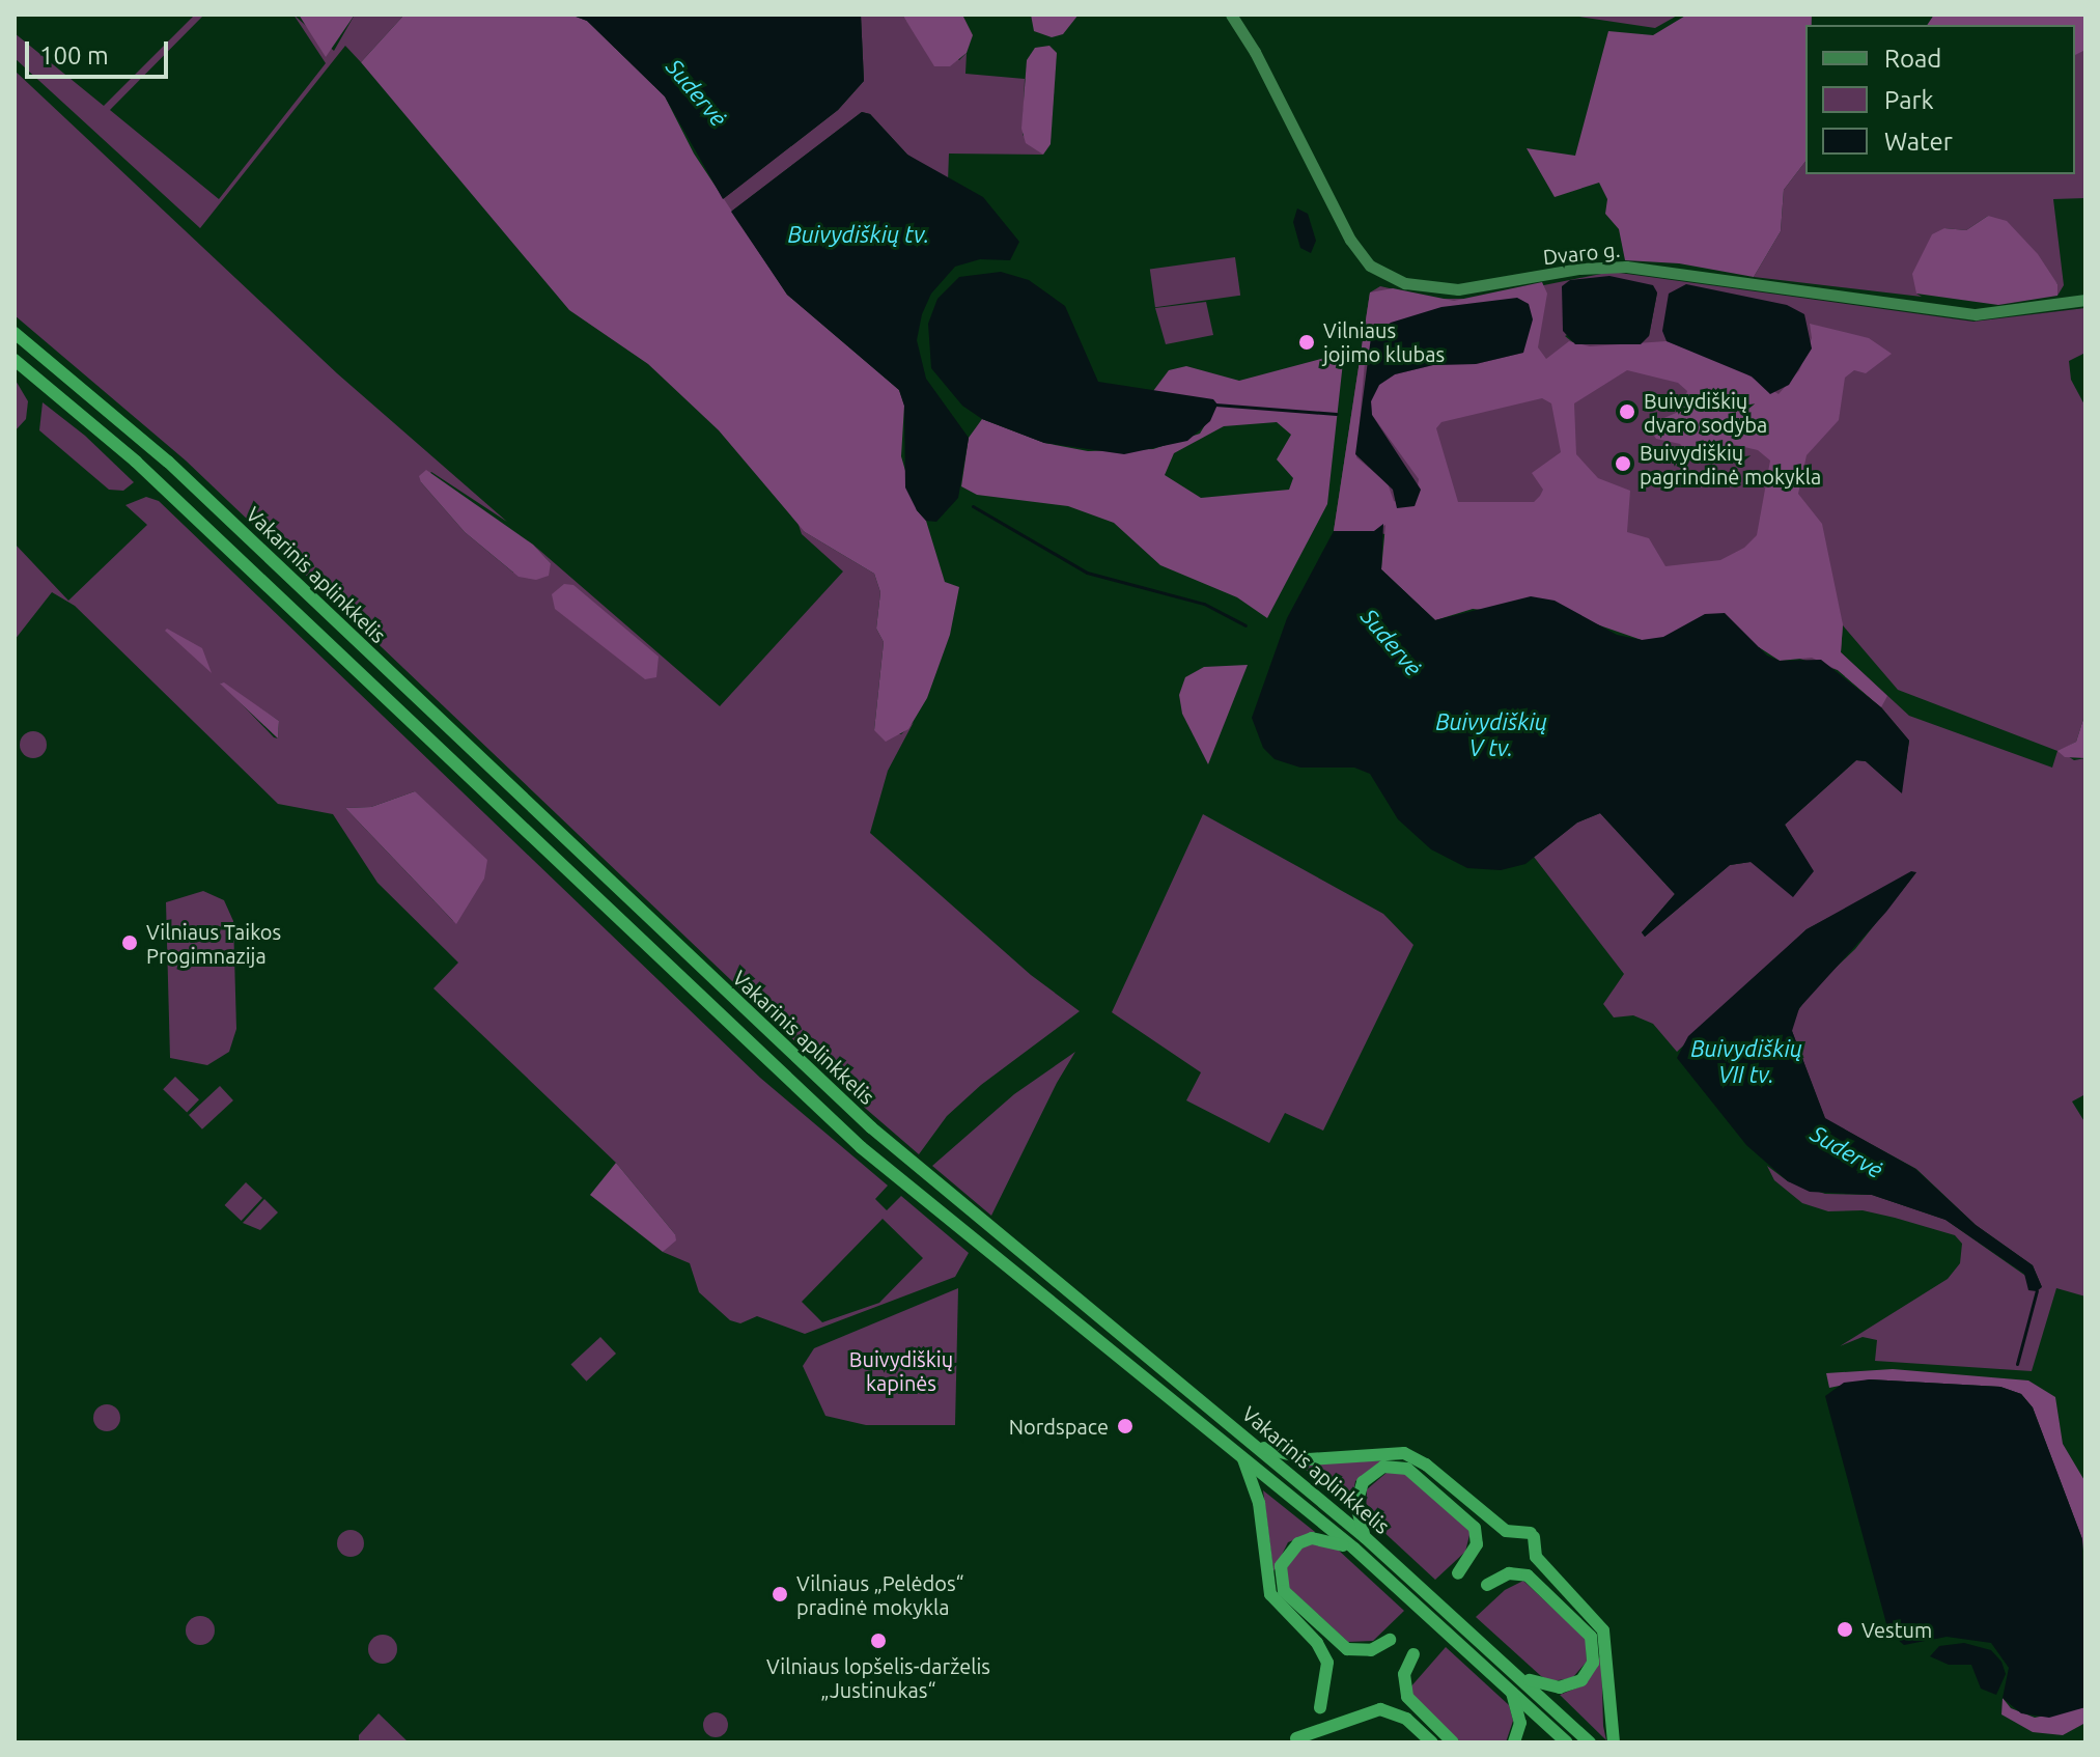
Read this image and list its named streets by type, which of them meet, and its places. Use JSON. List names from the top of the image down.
{
  "streets": {
    "highway": ["Vakarinis aplinkkelis"],
    "main road": ["Dvaro g."]
  },
  "water": [
    "Sudervė",
    "Buivydiškių tv.",
    "Buivydiškių V tv.",
    "Buivydiškių VII tv."
  ],
  "parks": ["Buivydiškių kapinės"],
  "places": [
    "Vilniaus jojimo klubas",
    "Buivydiškių dvaro sodyba",
    "Buivydiškių pagrindinė mokykla",
    "Vilniaus Taikos Progimnazija",
    "Nordspace",
    "Vilniaus „Pelėdos“ pradinė mokykla",
    "Vestum",
    "Vilniaus lopšelis-darželis „Justinukas“"
  ],
  "legend": ["Road", "Park", "Water"],
  "scale_bar": "100 m"
}
